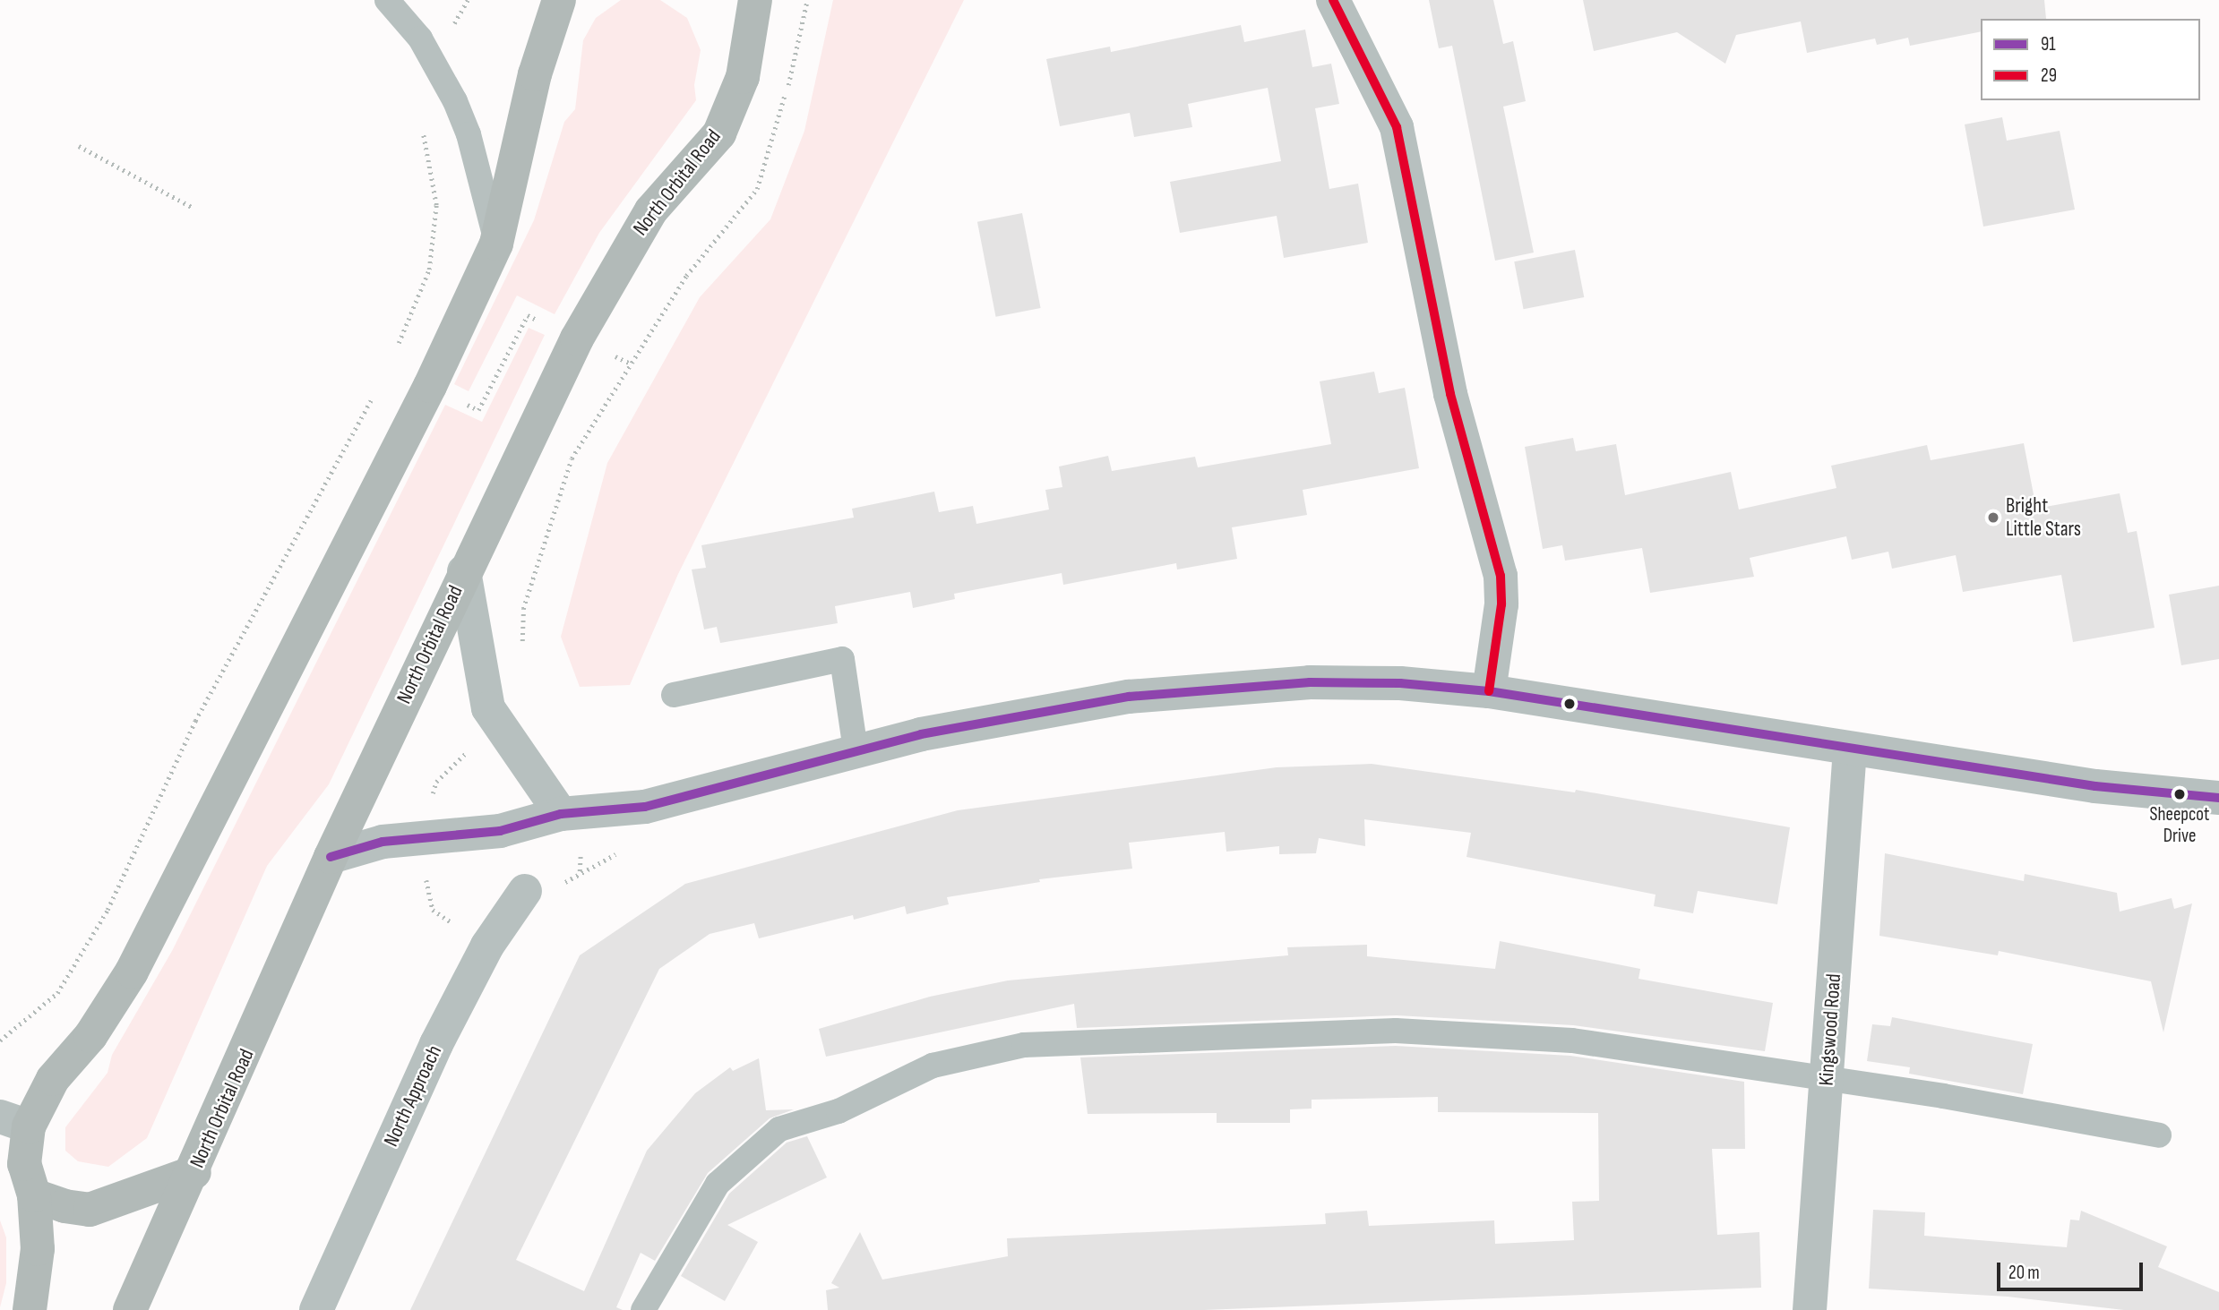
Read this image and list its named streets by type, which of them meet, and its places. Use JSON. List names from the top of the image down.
{
  "streets": {
    "highway": ["North Orbital Road"],
    "street": ["Kingswood Road", "North Approach"]
  },
  "places": ["Bright Little Stars", "Sheepcot Drive"],
  "lines": ["transit line 29", "transit line 91"],
  "legend": ["91", "29"],
  "scale_bar": "20 m"
}
